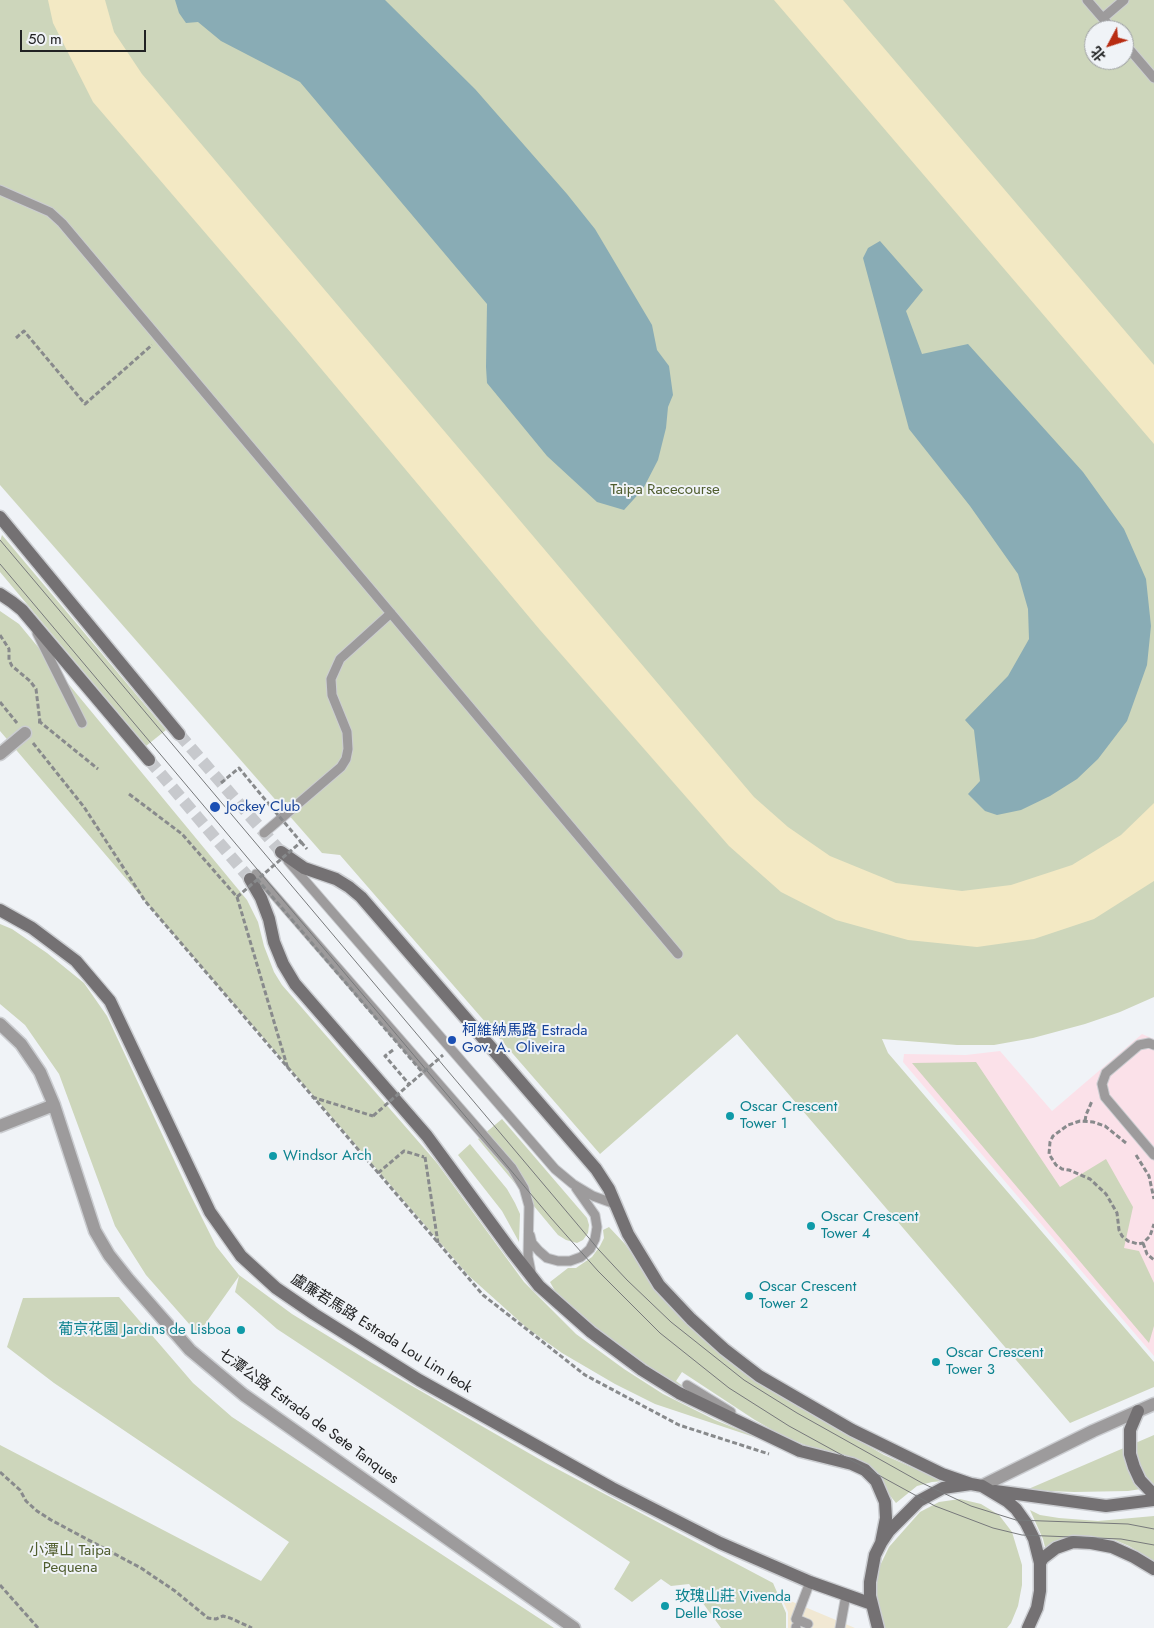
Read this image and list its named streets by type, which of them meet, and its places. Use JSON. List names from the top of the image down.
{
  "streets": {
    "main road": ["盧廉若馬路 Estrada Lou Lim Ieok"],
    "street": ["七潭公路 Estrada de Sete Tanques"]
  },
  "parks": ["Taipa Racecourse", "小潭山 Taipa Pequena"],
  "places": [
    "Jockey Club",
    "柯維納馬路 Estrada Gov. A. Oliveira",
    "Oscar Crescent Tower 1",
    "Windsor Arch",
    "Oscar Crescent Tower 4",
    "Oscar Crescent Tower 2",
    "葡京花園 Jardins de Lisboa",
    "Oscar Crescent Tower 3",
    "玫瑰山莊 Vivenda Delle Rose"
  ],
  "scale_bar": "50 m",
  "north": "bottom left"
}
